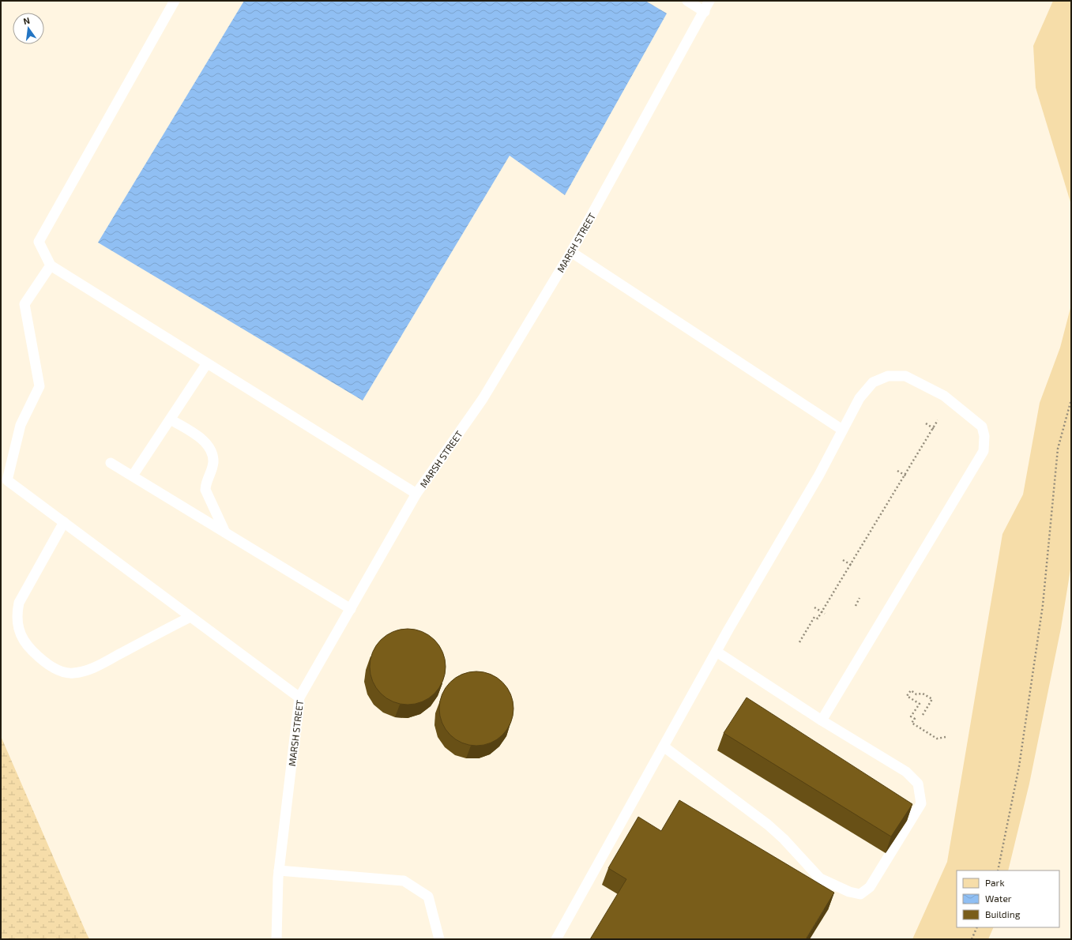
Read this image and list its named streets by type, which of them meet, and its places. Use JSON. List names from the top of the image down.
{
  "streets": {
    "lane": ["MARSH STREET"]
  },
  "legend": ["Park", "Water", "Building"],
  "north": "top"
}
